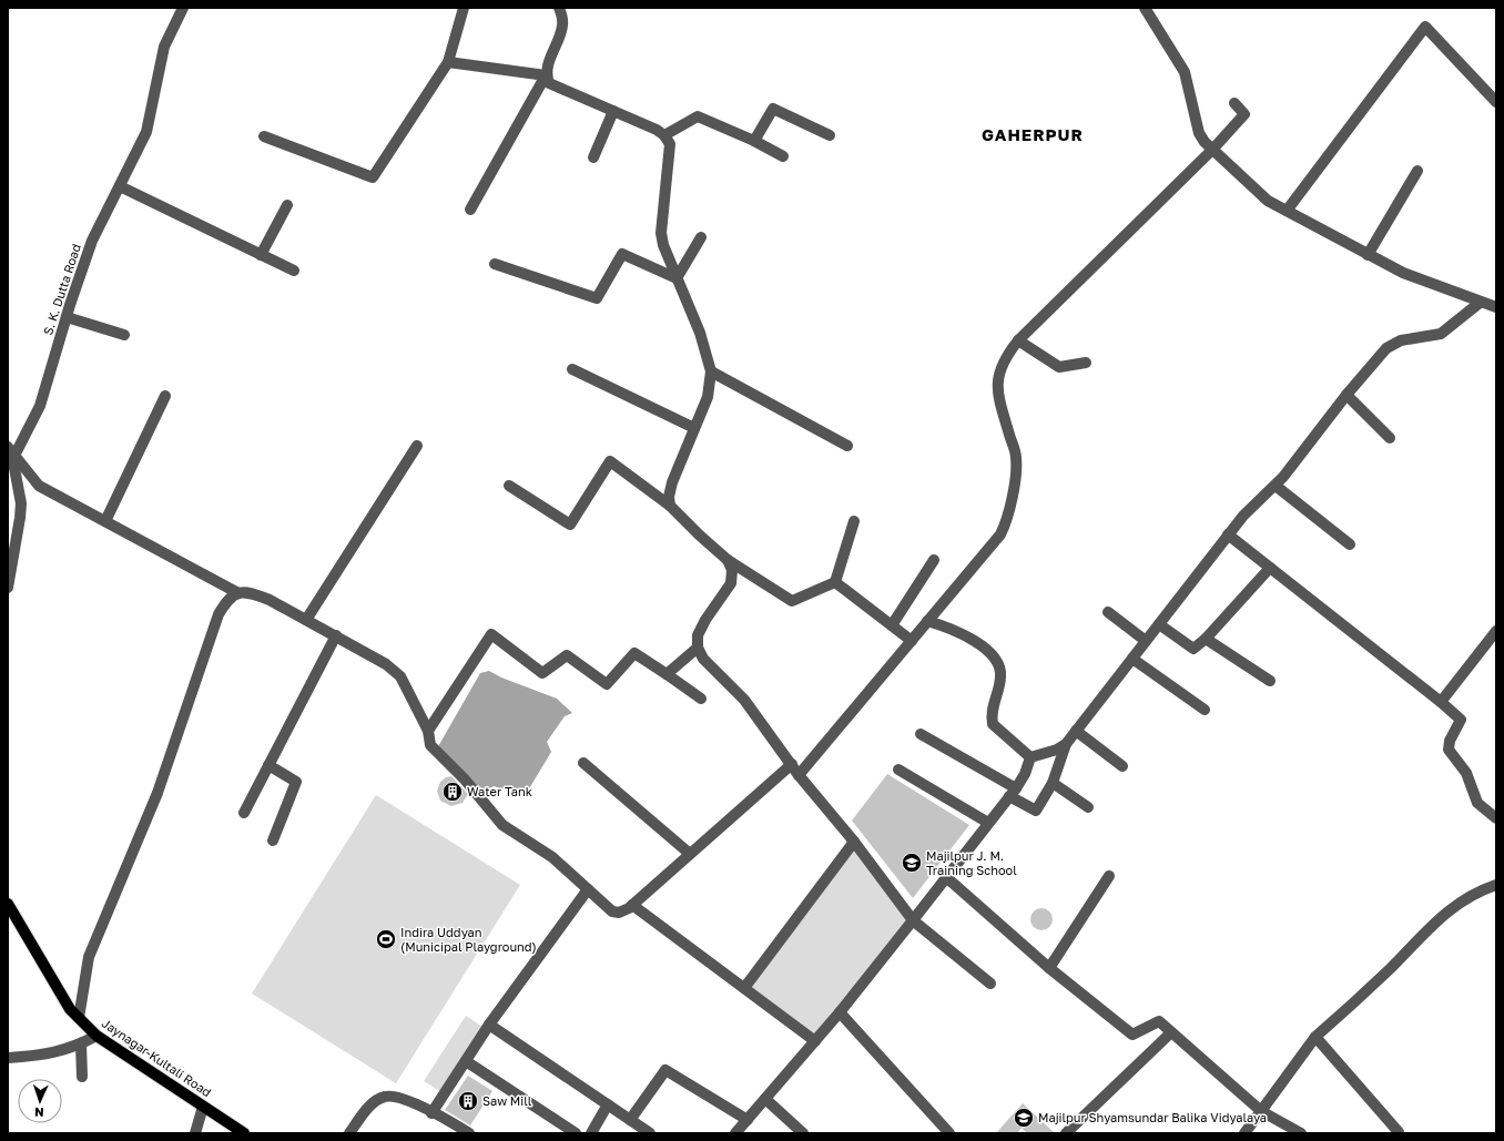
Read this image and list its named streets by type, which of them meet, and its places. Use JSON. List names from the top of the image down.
{
  "streets": {
    "main road": ["Jaynagar-Kultali Road"],
    "street": ["S. K. Dutta Road"]
  },
  "districts": ["GAHERPUR"],
  "places": {
    "building": ["Water Tank", "Saw Mill"],
    "school or university": ["Majilpur J. M. Training School", "Majilpur Shyamsundar Balika Vidyalaya"],
    "sports": ["Indira Uddyan (Municipal Playground)"]
  },
  "north": "bottom"
}
